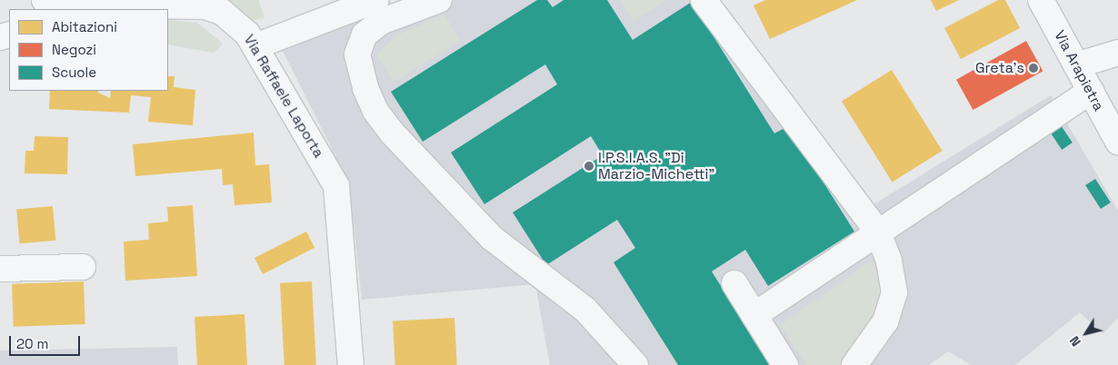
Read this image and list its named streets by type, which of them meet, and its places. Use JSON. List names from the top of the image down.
{
  "streets": {
    "street": ["Via Arapietra", "Via Raffaele Laporta"]
  },
  "places": ["Greta's", "I.P.S.I.A.S. \"Di Marzio-Michetti\""],
  "legend": ["Abitazioni", "Negozi", "Scuole"],
  "scale_bar": "20 m",
  "north": "bottom left"
}
